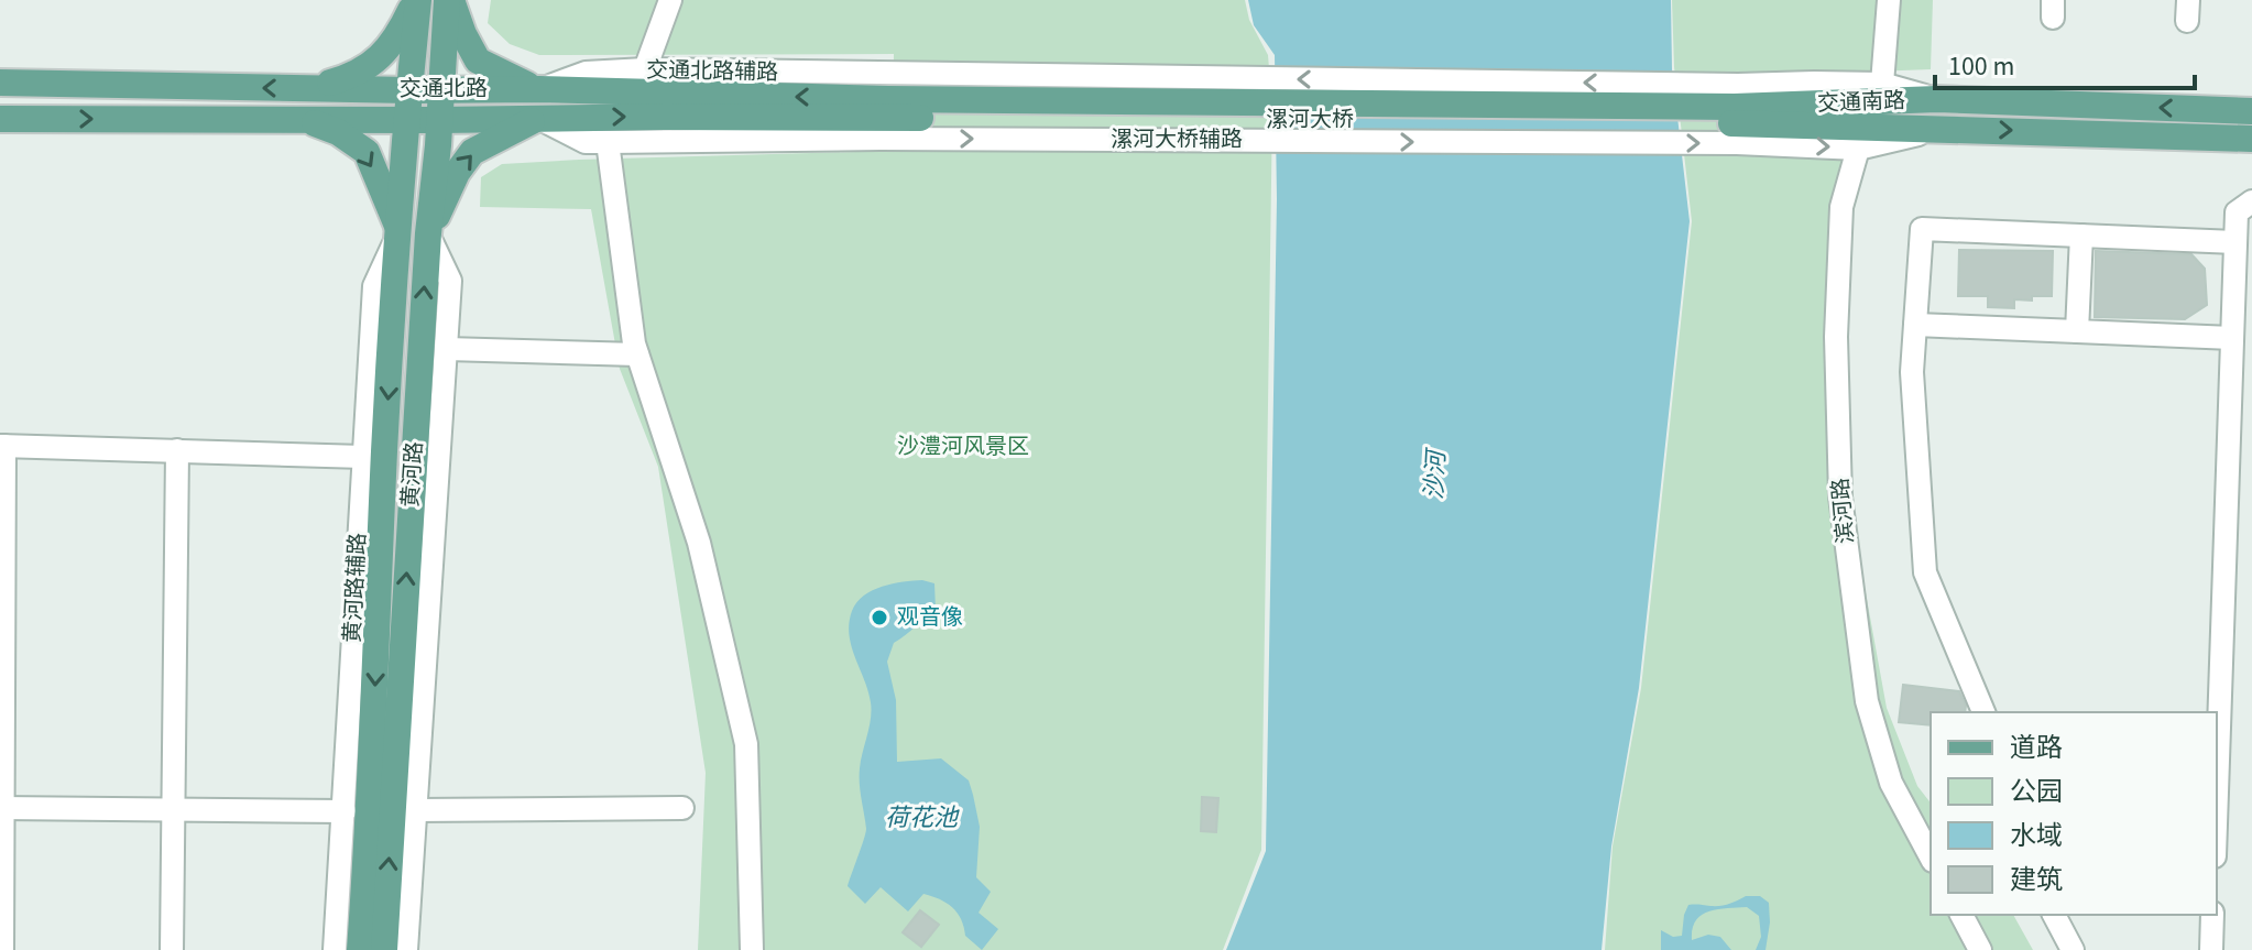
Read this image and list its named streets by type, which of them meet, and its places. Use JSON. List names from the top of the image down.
{
  "streets": {
    "main road": [
      "交通北路",
      "交通南路",
      "漯河大桥",
      "黄河路"
    ],
    "street": ["交通北路辅路", "滨河路", "黄河路辅路"]
  },
  "crossings": [
    ["交通北路辅路", "交通北路"],
    ["交通北路辅路", "漯河大桥"],
    ["交通北路", "漯河大桥"],
    ["交通北路", "黄河路"],
    ["交通南路", "漯河大桥"],
    ["黄河路", "黄河路辅路"]
  ],
  "water": ["沙河", "荷花池"],
  "parks": ["沙澧河风景区"],
  "places": ["观音像"],
  "legend": [
    "道路",
    "公园",
    "水域",
    "建筑"
  ],
  "scale_bar": "100 m"
}
